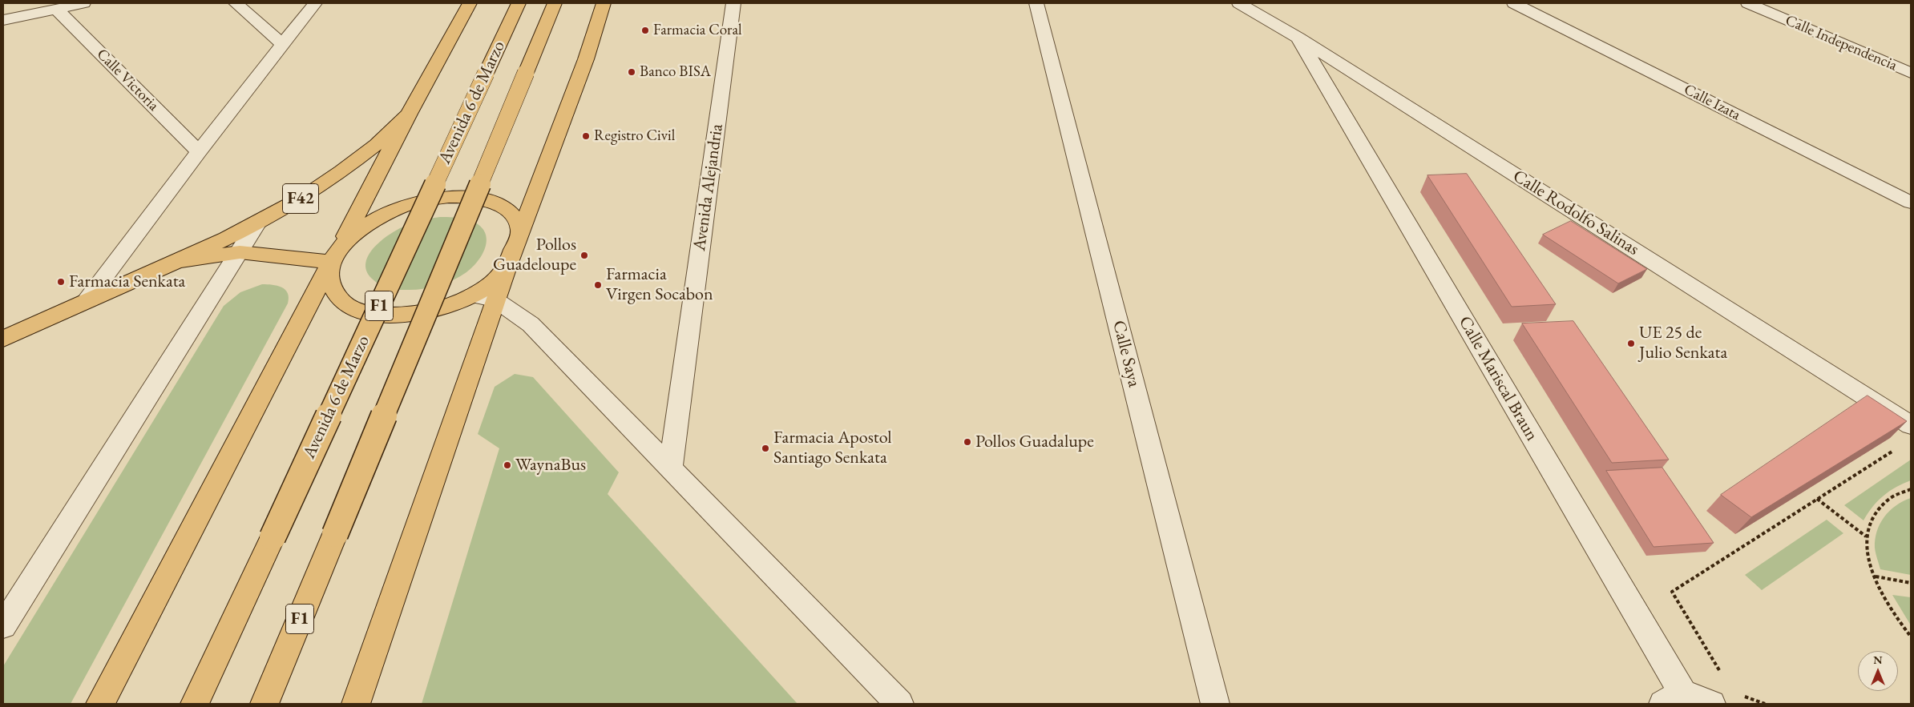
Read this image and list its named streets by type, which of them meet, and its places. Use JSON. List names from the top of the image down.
{
  "streets": {
    "main road": ["Avenida 6 de Marzo", "F42", "F1"],
    "street": [
      "Calle Independencia",
      "Calle Victoria",
      "Calle Izata",
      "Avenida Alejandria",
      "Calle Rodolfo Salinas",
      "Calle Saya",
      "Calle Mariscal Braun"
    ]
  },
  "crossings": [
    ["Calle Rodolfo Salinas", "Calle Mariscal Braun"]
  ],
  "places": [
    "Farmacia Coral",
    "Banco BISA",
    "Registro Civil",
    "Pollos Guadeloupe",
    "Farmacia Senkata",
    "Farmacia Virgen Socabon",
    "UE 25 de Julio Senkata",
    "Pollos Guadalupe",
    "Farmacia Apostol Santiago Senkata",
    "WaynaBus"
  ],
  "north": "top"
}
